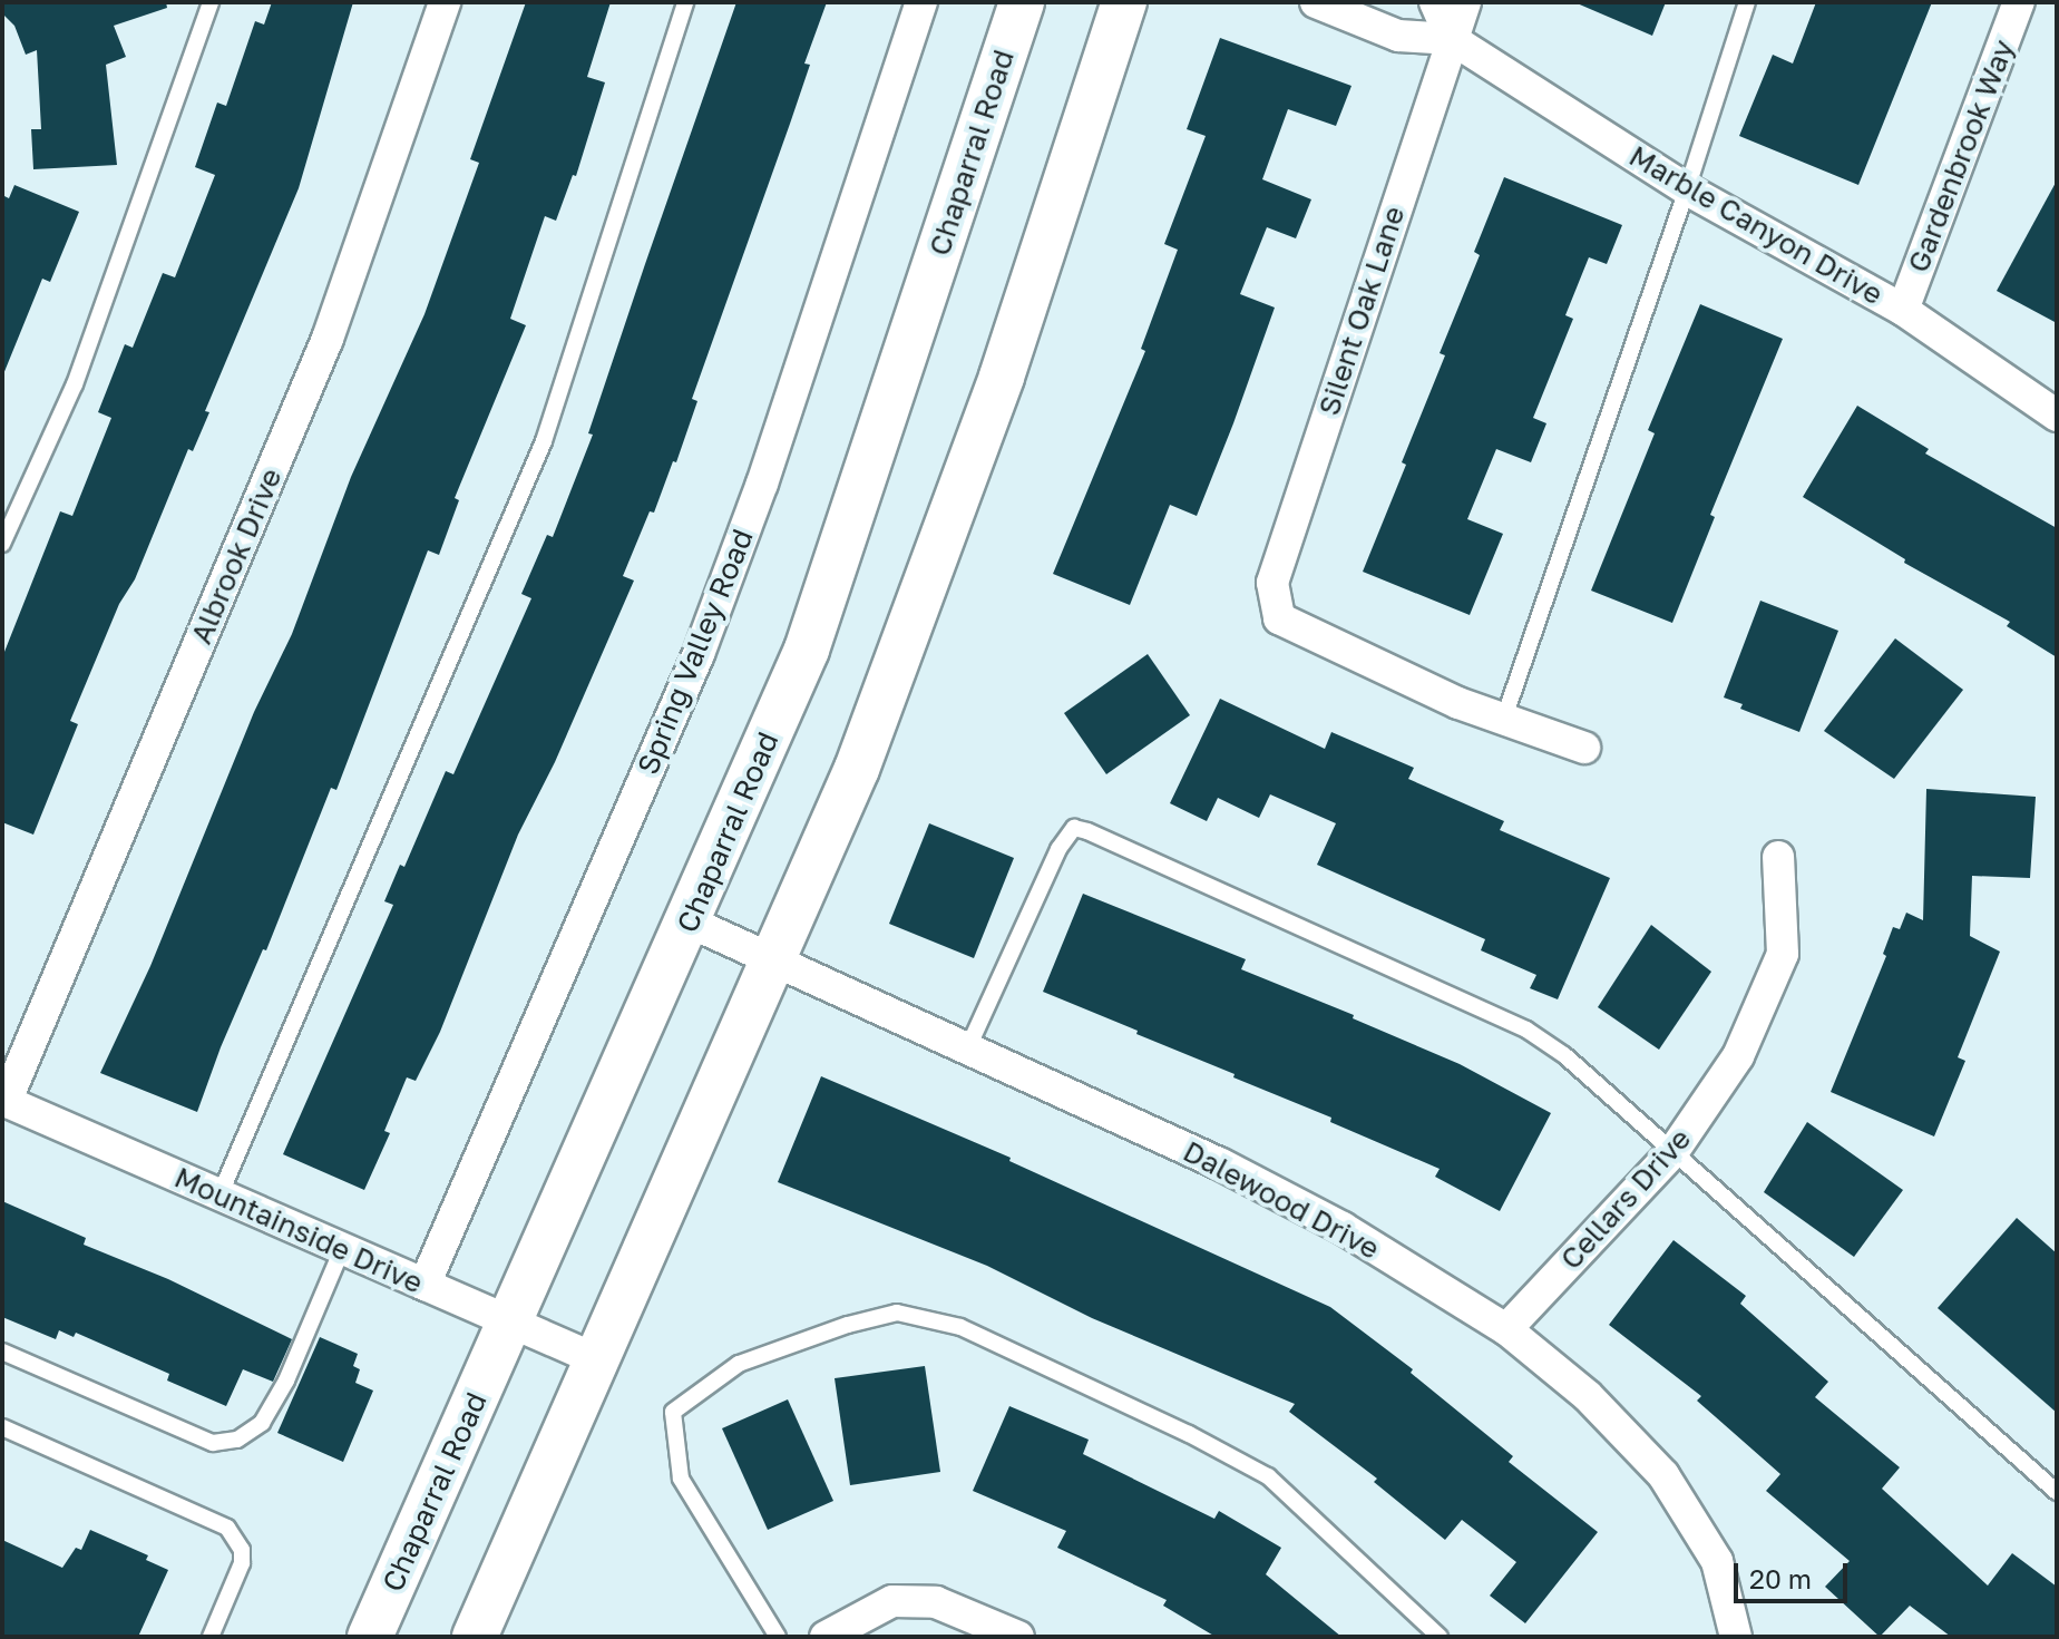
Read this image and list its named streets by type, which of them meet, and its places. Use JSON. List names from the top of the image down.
{
  "streets": {
    "main road": ["Chaparral Road"],
    "street": [
      "Gardenbrook Way",
      "Marble Canyon Drive",
      "Silent Oak Lane",
      "Albrook Drive",
      "Spring Valley Road",
      "Cellars Drive",
      "Dalewood Drive",
      "Mountainside Drive"
    ]
  },
  "crossings": [
    ["Chaparral Road", "Dalewood Drive"],
    ["Chaparral Road", "Mountainside Drive"],
    ["Gardenbrook Way", "Marble Canyon Drive"],
    ["Marble Canyon Drive", "Silent Oak Lane"],
    ["Albrook Drive", "Mountainside Drive"],
    ["Spring Valley Road", "Mountainside Drive"],
    ["Cellars Drive", "Dalewood Drive"]
  ],
  "scale_bar": "20 m"
}
